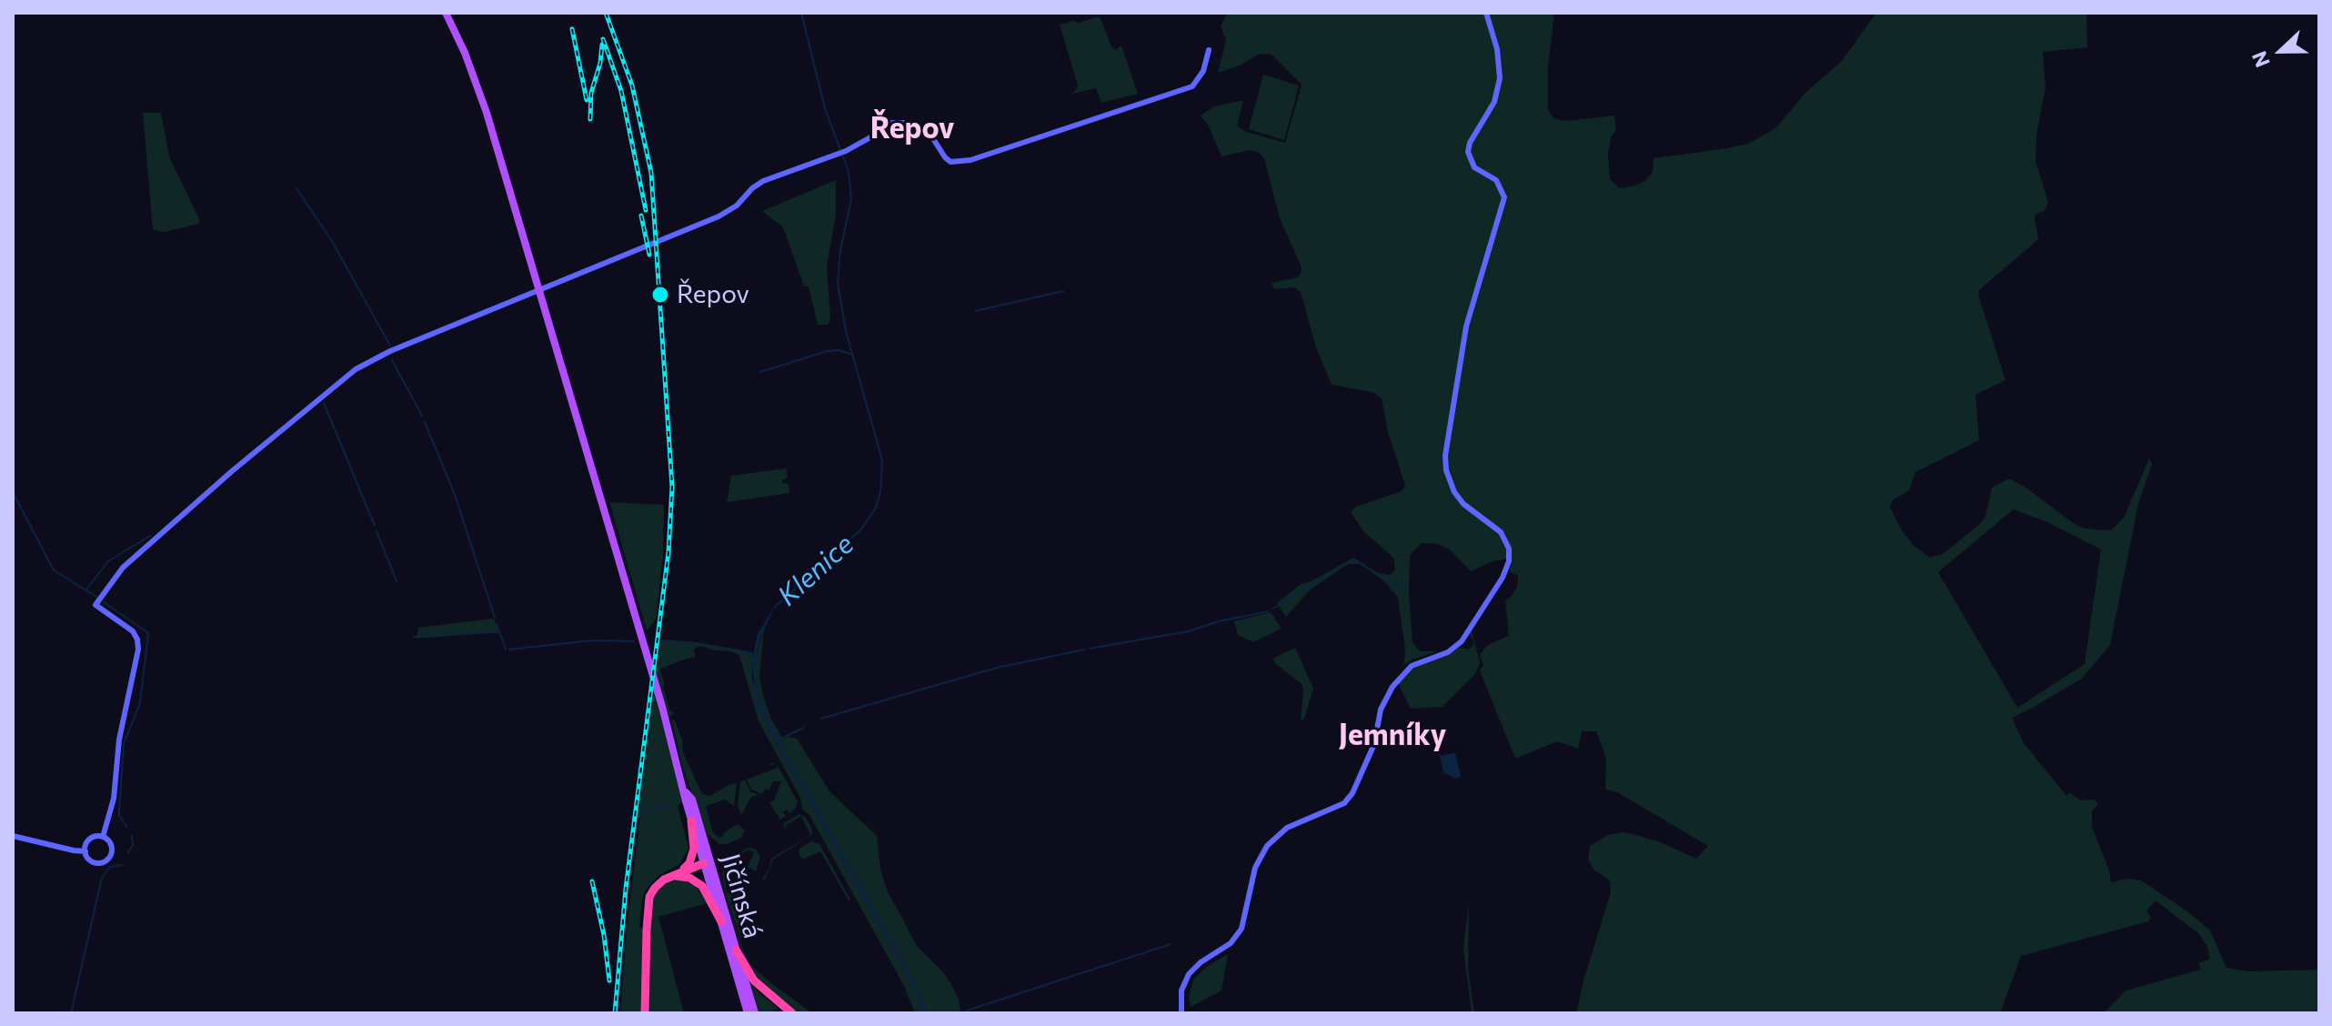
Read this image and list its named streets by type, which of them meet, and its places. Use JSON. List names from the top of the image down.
{
  "streets": {
    "main road": ["Jičínská"]
  },
  "districts": ["Řepov", "Jemníky"],
  "water": ["Klenice"],
  "places": ["Řepov"],
  "north": "left"
}
